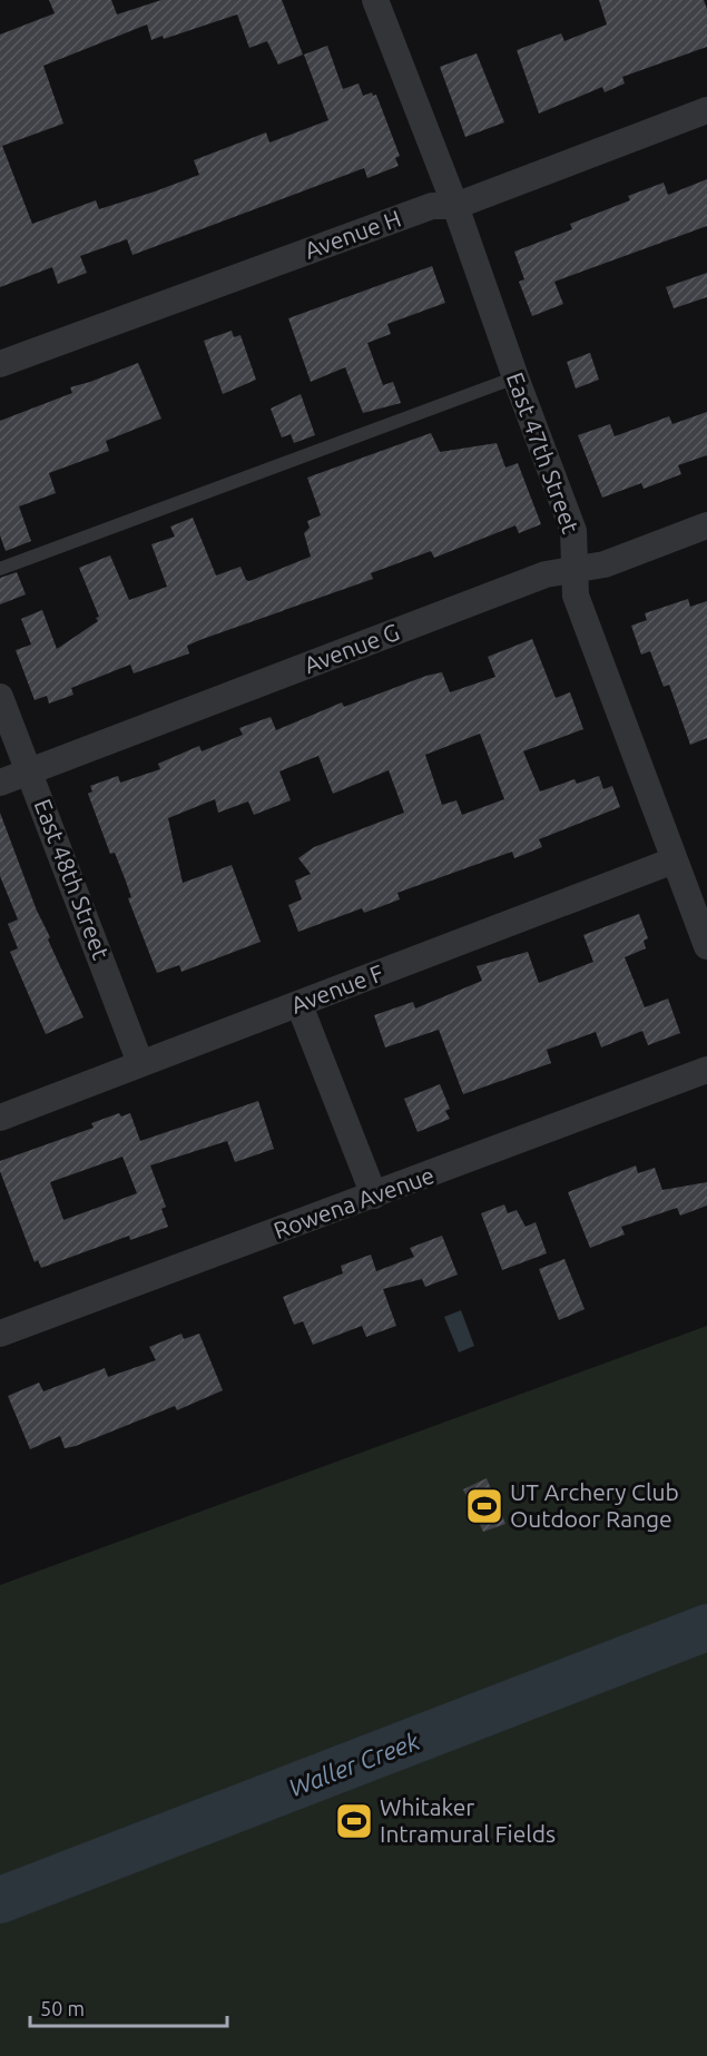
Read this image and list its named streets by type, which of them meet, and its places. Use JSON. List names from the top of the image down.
{
  "streets": {
    "street": [
      "Avenue H",
      "East 47th Street",
      "Avenue G",
      "East 48th Street",
      "Avenue F",
      "Rowena Avenue"
    ]
  },
  "crossings": [
    ["Avenue H", "East 47th Street"],
    ["East 47th Street", "Avenue G"],
    ["East 47th Street", "Avenue F"],
    ["Avenue G", "East 48th Street"],
    ["East 48th Street", "Avenue F"]
  ],
  "water": ["Waller Creek"],
  "places": {
    "sports": ["UT Archery Club Outdoor Range", "Whitaker Intramural Fields"]
  },
  "scale_bar": "50 m"
}
